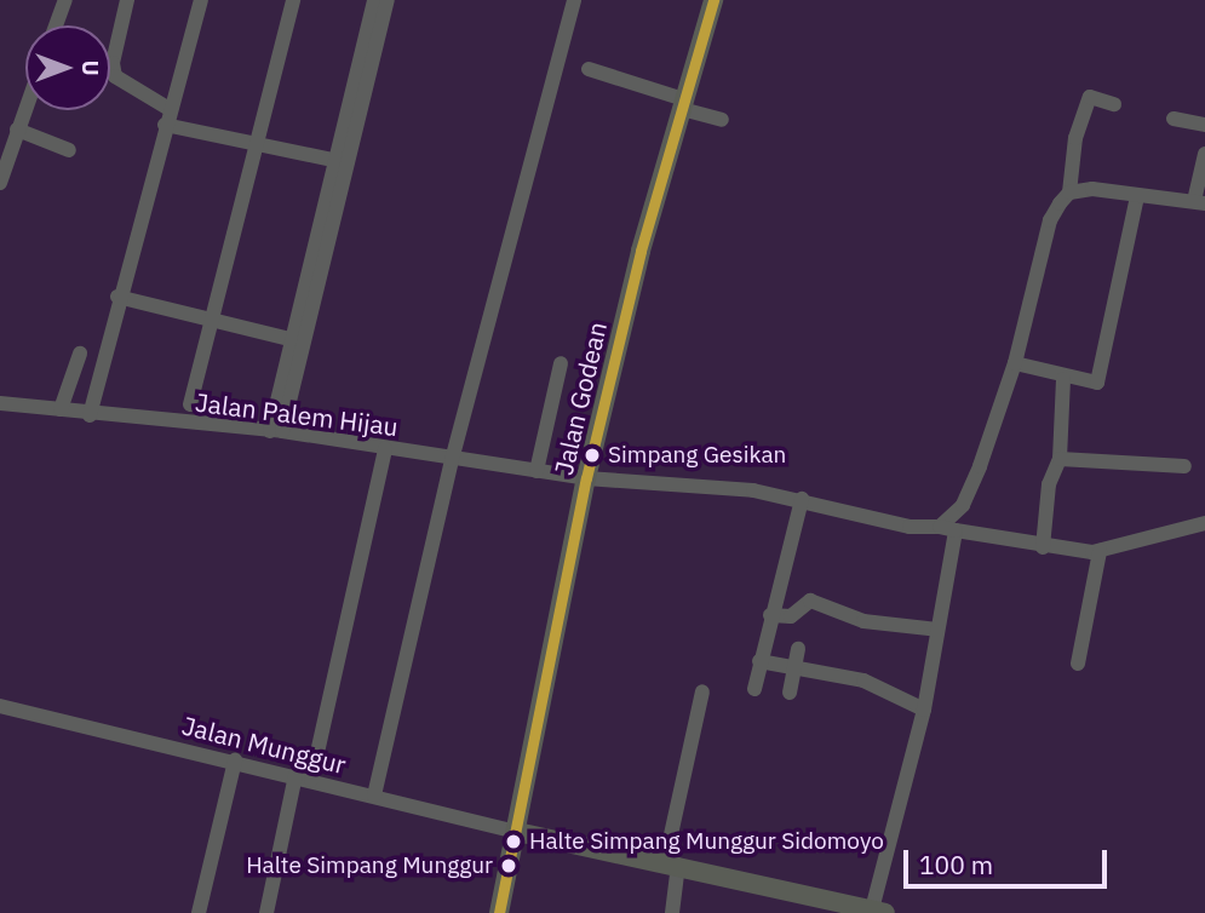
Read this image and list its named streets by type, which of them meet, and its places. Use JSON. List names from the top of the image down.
{
  "streets": {
    "main road": ["Jalan Godean"],
    "street": ["Jalan Palem Hijau", "Jalan Munggur"]
  },
  "crossings": [
    ["Jalan Godean", "Jalan Palem Hijau"],
    ["Jalan Godean", "Jalan Munggur"]
  ],
  "places": ["Simpang Gesikan", "Halte Simpang Munggur Sidomoyo", "Halte Simpang Munggur"],
  "scale_bar": "100 m",
  "north": "right"
}
